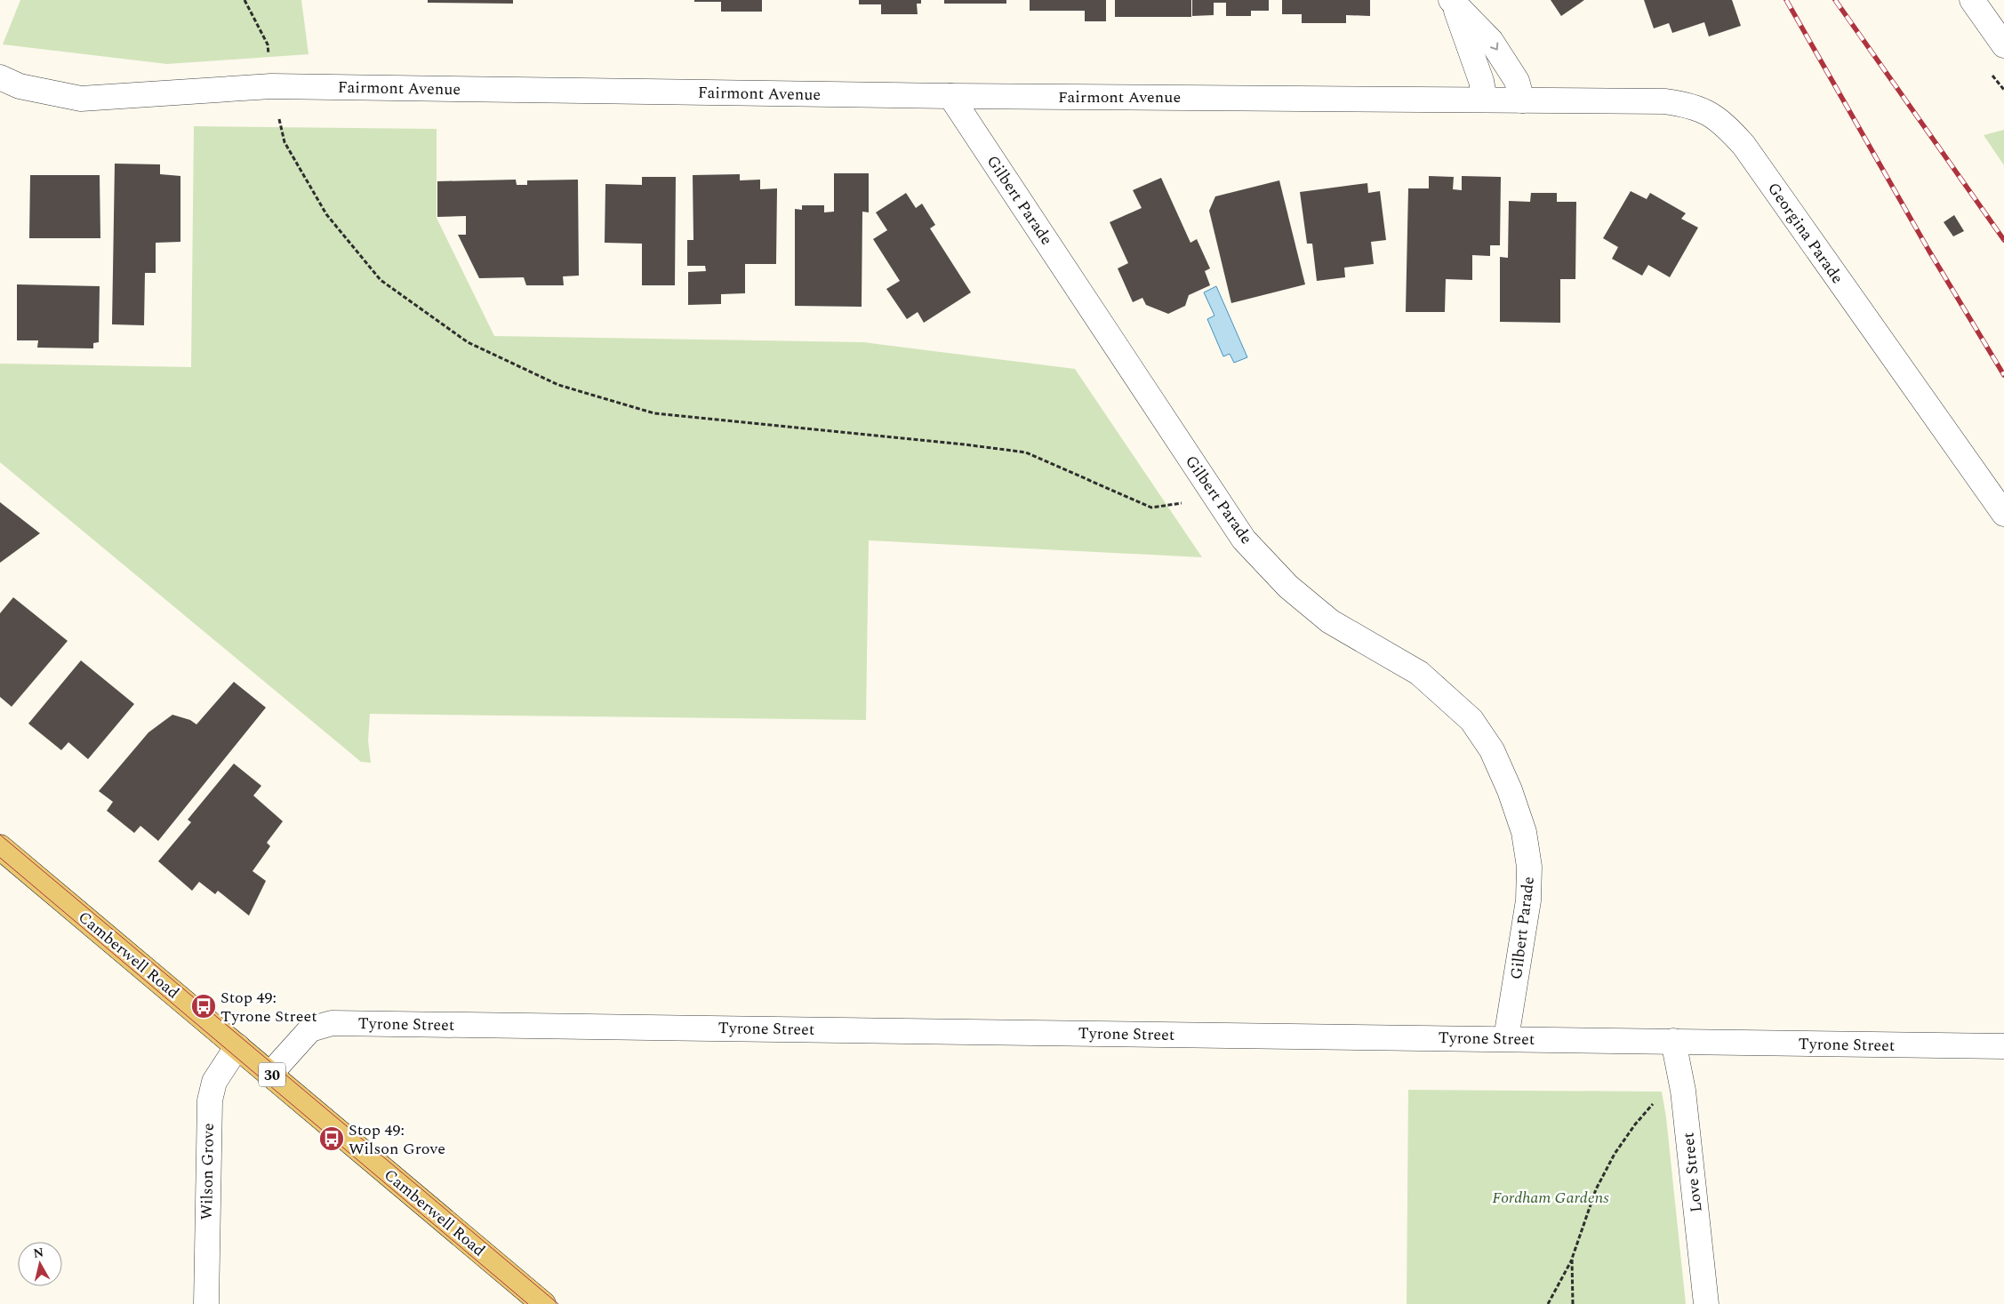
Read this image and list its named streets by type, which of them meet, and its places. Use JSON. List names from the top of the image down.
{
  "streets": {
    "main road": ["Camberwell Road", "30"],
    "street": [
      "Fairmont Avenue",
      "Gilbert Parade",
      "Georgina Parade",
      "Tyrone Street",
      "Wilson Grove",
      "Love Street"
    ]
  },
  "crossings": [
    ["Fairmont Avenue", "Gilbert Parade"],
    ["Fairmont Avenue", "Georgina Parade"],
    ["Gilbert Parade", "Tyrone Street"],
    ["Camberwell Road", "Tyrone Street"],
    ["Camberwell Road", "Wilson Grove"],
    ["Tyrone Street", "Love Street"]
  ],
  "parks": ["Fordham Gardens"],
  "places": {
    "bus stop": ["Stop 49: Tyrone Street", "Stop 49: Wilson Grove"]
  },
  "north": "top"
}
